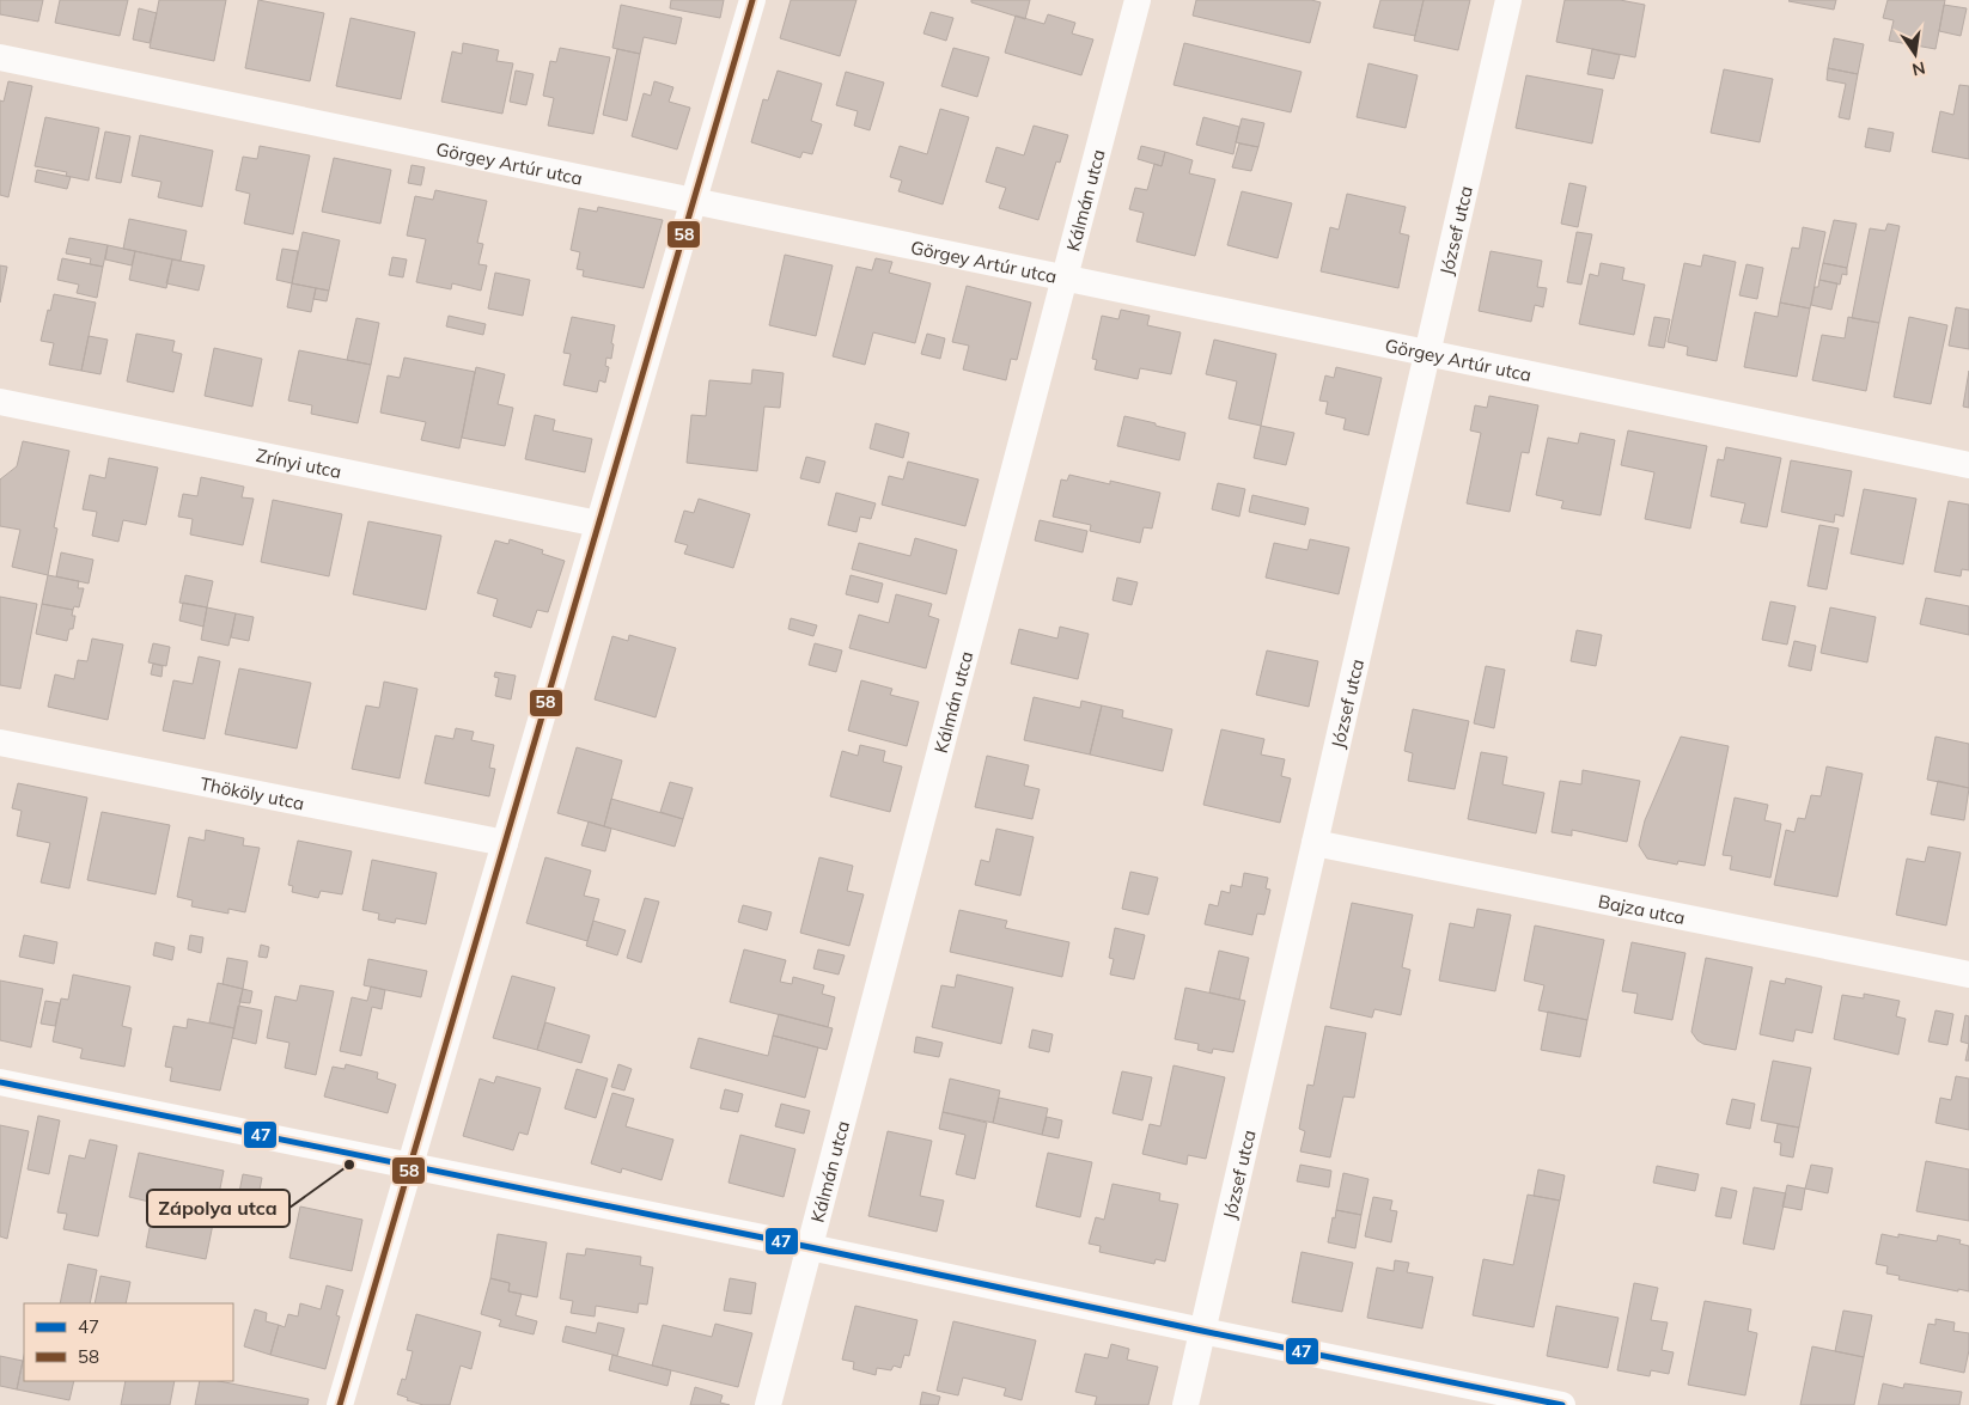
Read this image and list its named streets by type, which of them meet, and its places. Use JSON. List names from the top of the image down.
{
  "streets": {
    "street": [
      "Görgey Artúr utca",
      "Kálmán utca",
      "József utca",
      "Zrínyi utca",
      "Thököly utca",
      "Bajza utca"
    ]
  },
  "crossings": [
    ["Görgey Artúr utca", "Kálmán utca"],
    ["Görgey Artúr utca", "József utca"],
    ["József utca", "Bajza utca"]
  ],
  "places": ["Zápolya utca"],
  "lines": ["transit line 58", "transit line 47"],
  "legend": ["47", "58"],
  "north": "bottom"
}
